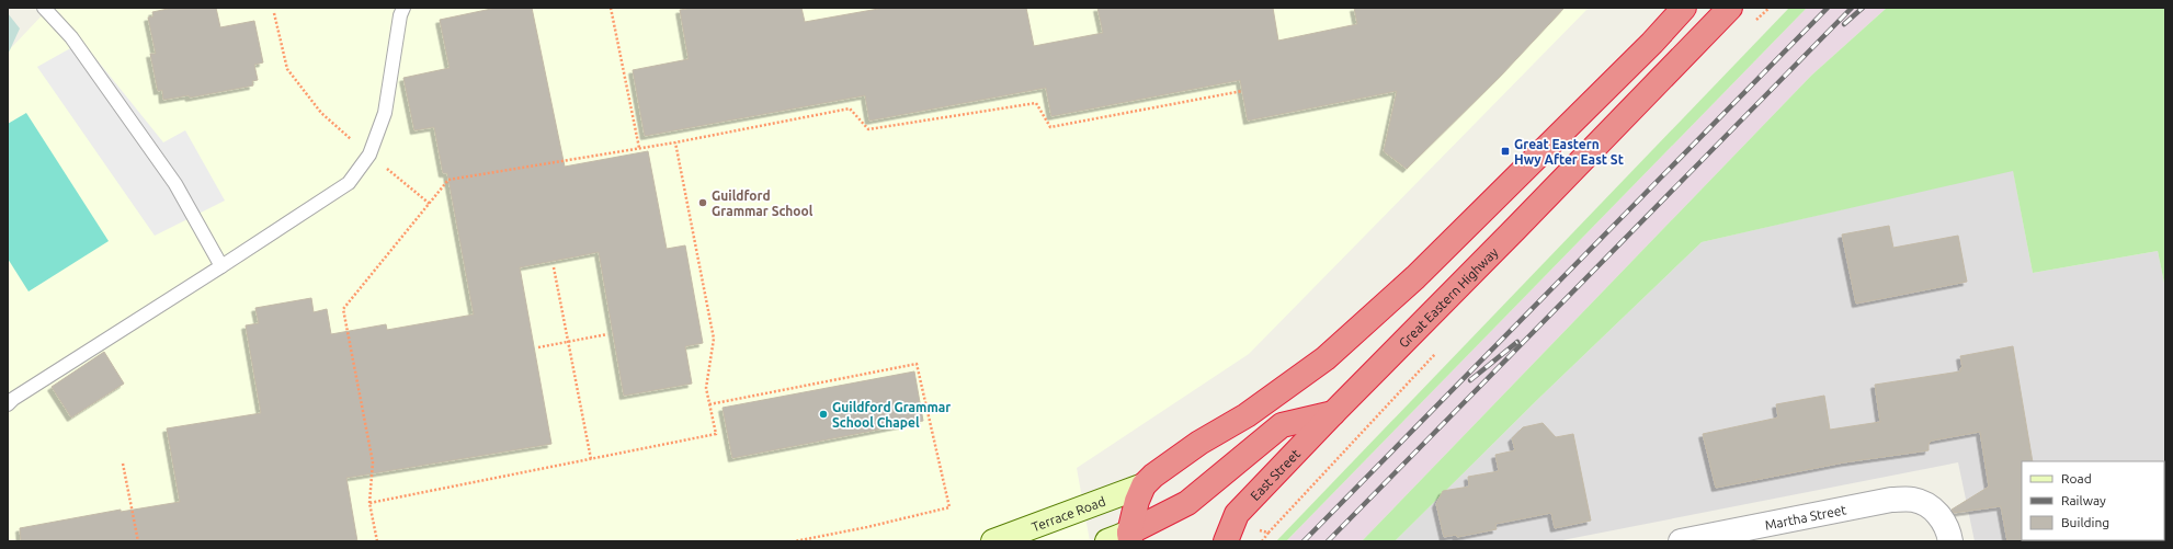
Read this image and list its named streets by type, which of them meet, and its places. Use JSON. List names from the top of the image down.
{
  "streets": {
    "highway": ["Great Eastern Highway", "East Street"],
    "street": ["Terrace Road", "Martha Street"]
  },
  "crossings": [
    ["Great Eastern Highway", "East Street"]
  ],
  "places": {
    "transit": ["Great Eastern Hwy After East St"],
    "other": ["Guildford Grammar School", "Guildford Grammar School Chapel"]
  },
  "legend": ["Road", "Railway", "Building"]
}
